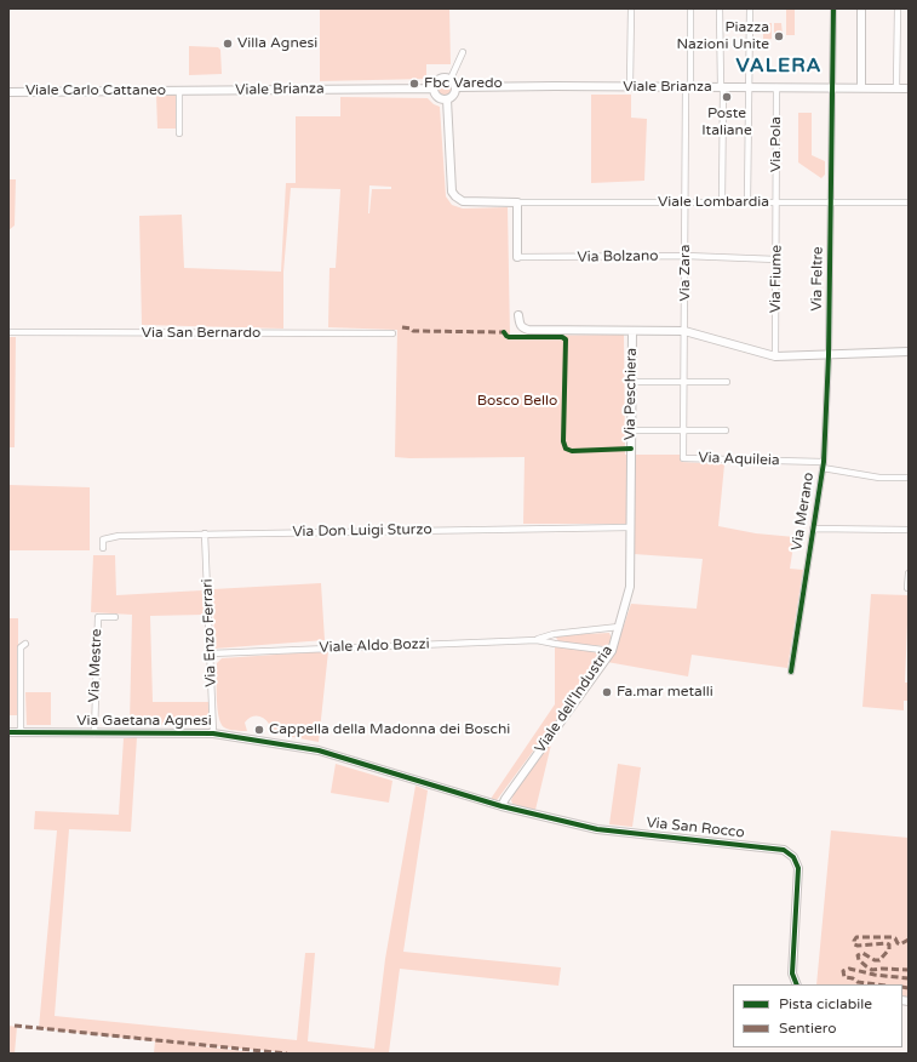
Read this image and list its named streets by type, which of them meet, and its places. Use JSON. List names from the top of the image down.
{
  "streets": {
    "street": [
      "Viale Brianza",
      "Viale Carlo Cattaneo",
      "Via Pola",
      "Viale Lombardia",
      "Via Bolzano",
      "Via Zara",
      "Via Fiume",
      "Via Feltre",
      "Via San Bernardo",
      "Via Peschiera",
      "Via Aquileia",
      "Via Merano",
      "Via Don Luigi Sturzo",
      "Via Enzo Ferrari",
      "Viale Aldo Bozzi",
      "Via Mestre",
      "Viale dell'Industria",
      "Via Gaetana Agnesi",
      "Via San Rocco"
    ]
  },
  "crossings": [
    ["Viale Brianza", "Viale Carlo Cattaneo"],
    ["Viale Brianza", "Via Pola"],
    ["Viale Brianza", "Via Zara"],
    ["Viale Brianza", "Via Feltre"],
    ["Via Pola", "Viale Lombardia"],
    ["Via Pola", "Via Fiume"],
    ["Viale Lombardia", "Via Zara"],
    ["Viale Lombardia", "Via Fiume"],
    ["Viale Lombardia", "Via Feltre"],
    ["Via Bolzano", "Via Zara"],
    ["Via Bolzano", "Via Fiume"],
    ["Via Zara", "Via Aquileia"],
    ["Via Feltre", "Via Merano"],
    ["Via Peschiera", "Via Don Luigi Sturzo"],
    ["Via Peschiera", "Viale dell'Industria"],
    ["Via Aquileia", "Via Merano"],
    ["Via Don Luigi Sturzo", "Via Enzo Ferrari"],
    ["Via Don Luigi Sturzo", "Viale dell'Industria"],
    ["Via Enzo Ferrari", "Viale Aldo Bozzi"],
    ["Via Enzo Ferrari", "Via Gaetana Agnesi"],
    ["Viale Aldo Bozzi", "Viale dell'Industria"],
    ["Via Mestre", "Via Gaetana Agnesi"],
    ["Viale dell'Industria", "Via Gaetana Agnesi"],
    ["Viale dell'Industria", "Via San Rocco"],
    ["Via Gaetana Agnesi", "Via San Rocco"]
  ],
  "districts": ["VALERA"],
  "parks": ["Bosco Bello"],
  "places": [
    "Piazza Nazioni Unite",
    "Villa Agnesi",
    "Fbc Varedo",
    "Poste Italiane",
    "Fa.mar metalli",
    "Cappella della Madonna dei Boschi"
  ],
  "legend": ["Pista ciclabile", "Sentiero"]
}
